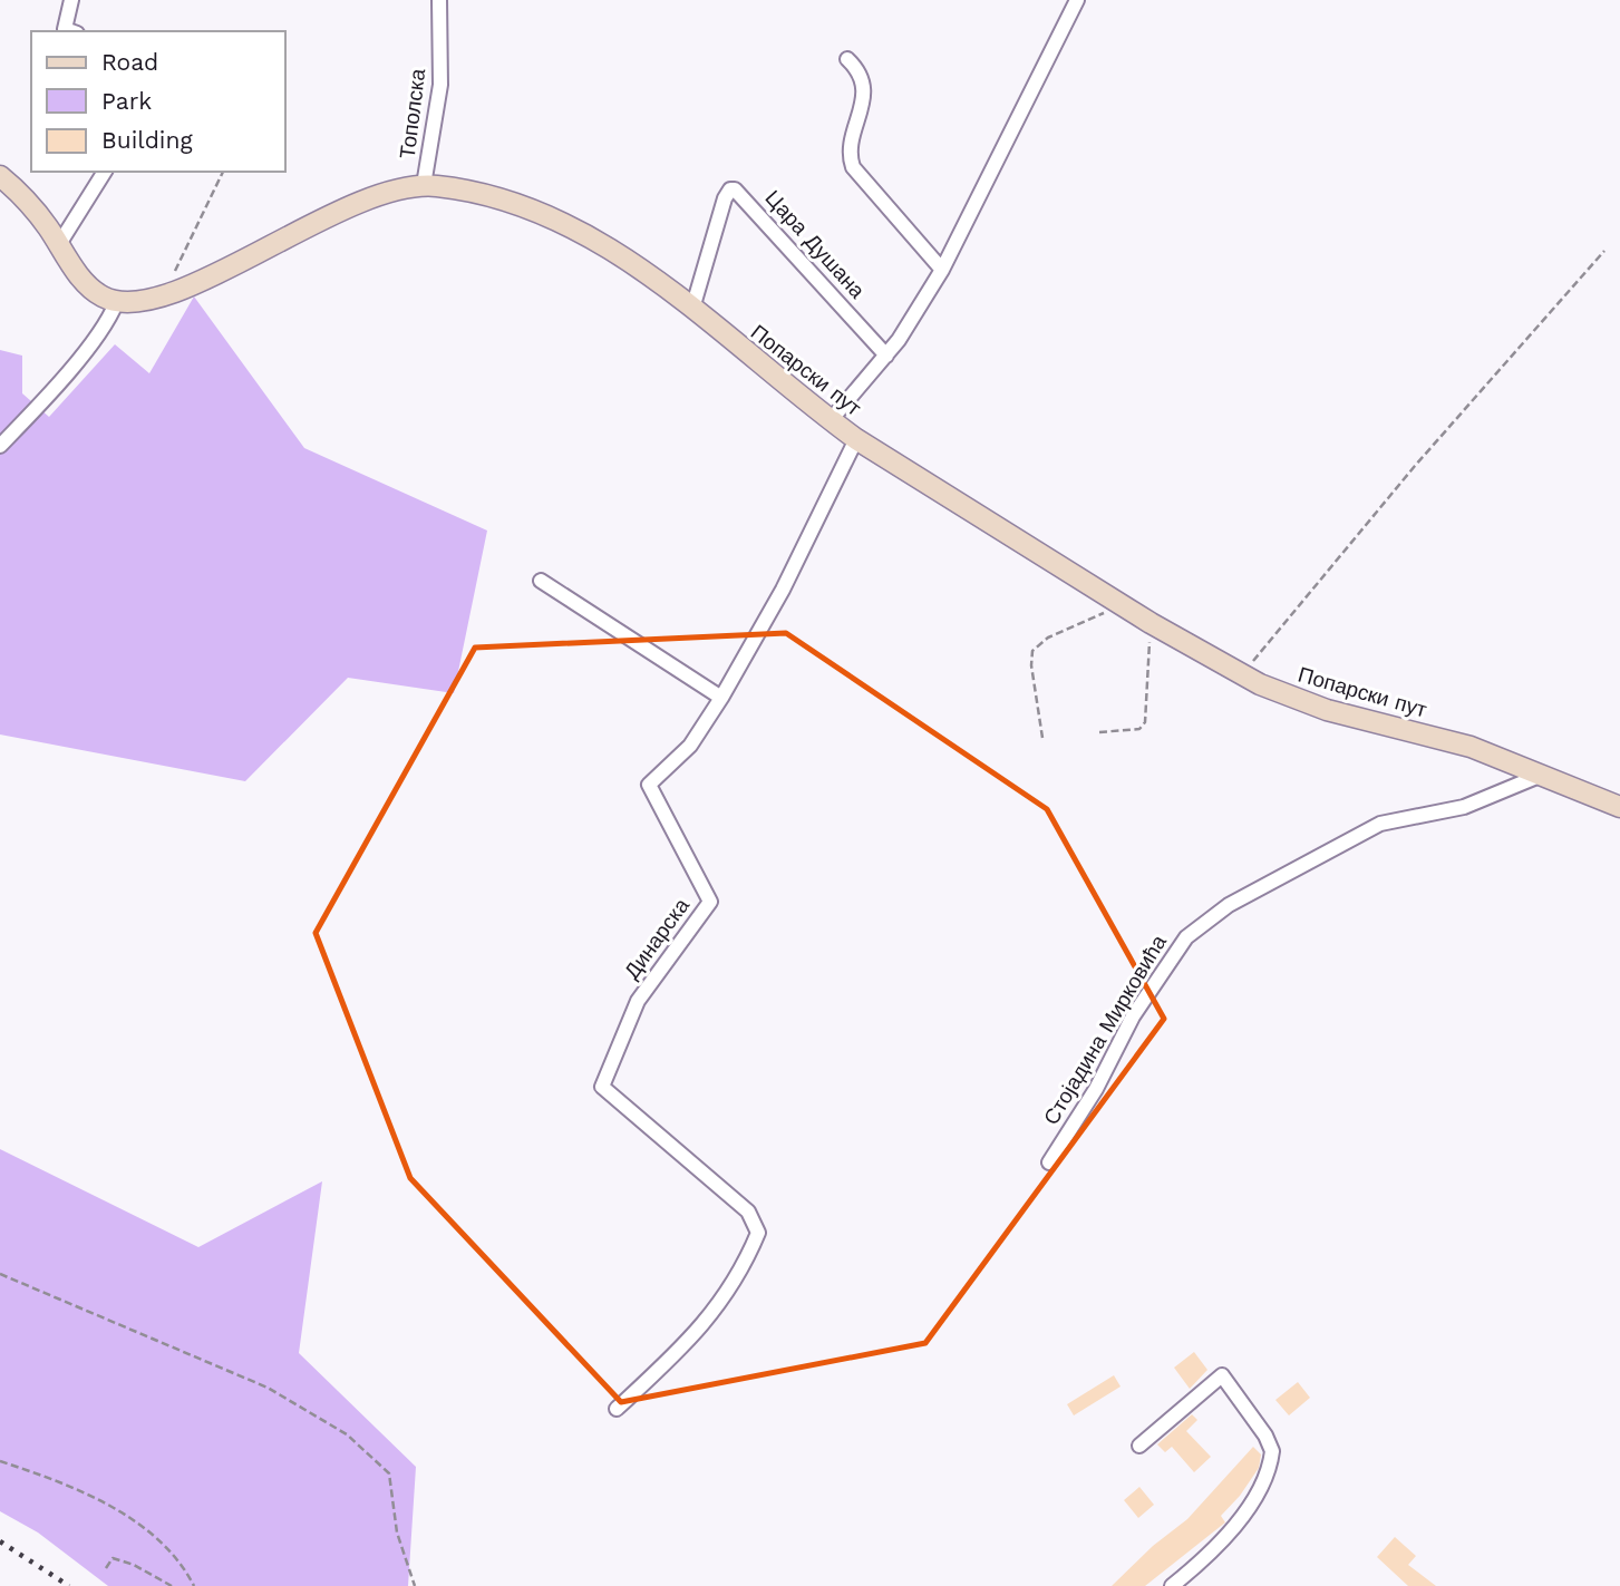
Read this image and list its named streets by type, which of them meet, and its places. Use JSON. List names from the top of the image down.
{
  "streets": {
    "street": [
      "Тополска",
      "Цара Душана",
      "Попарски пут",
      "Динарска",
      "Стојадина Мирковића"
    ]
  },
  "crossings": [
    ["Тополска", "Попарски пут"],
    ["Цара Душана", "Попарски пут"],
    ["Попарски пут", "Динарска"],
    ["Попарски пут", "Стојадина Мирковића"]
  ],
  "legend": ["Road", "Park", "Building"]
}
